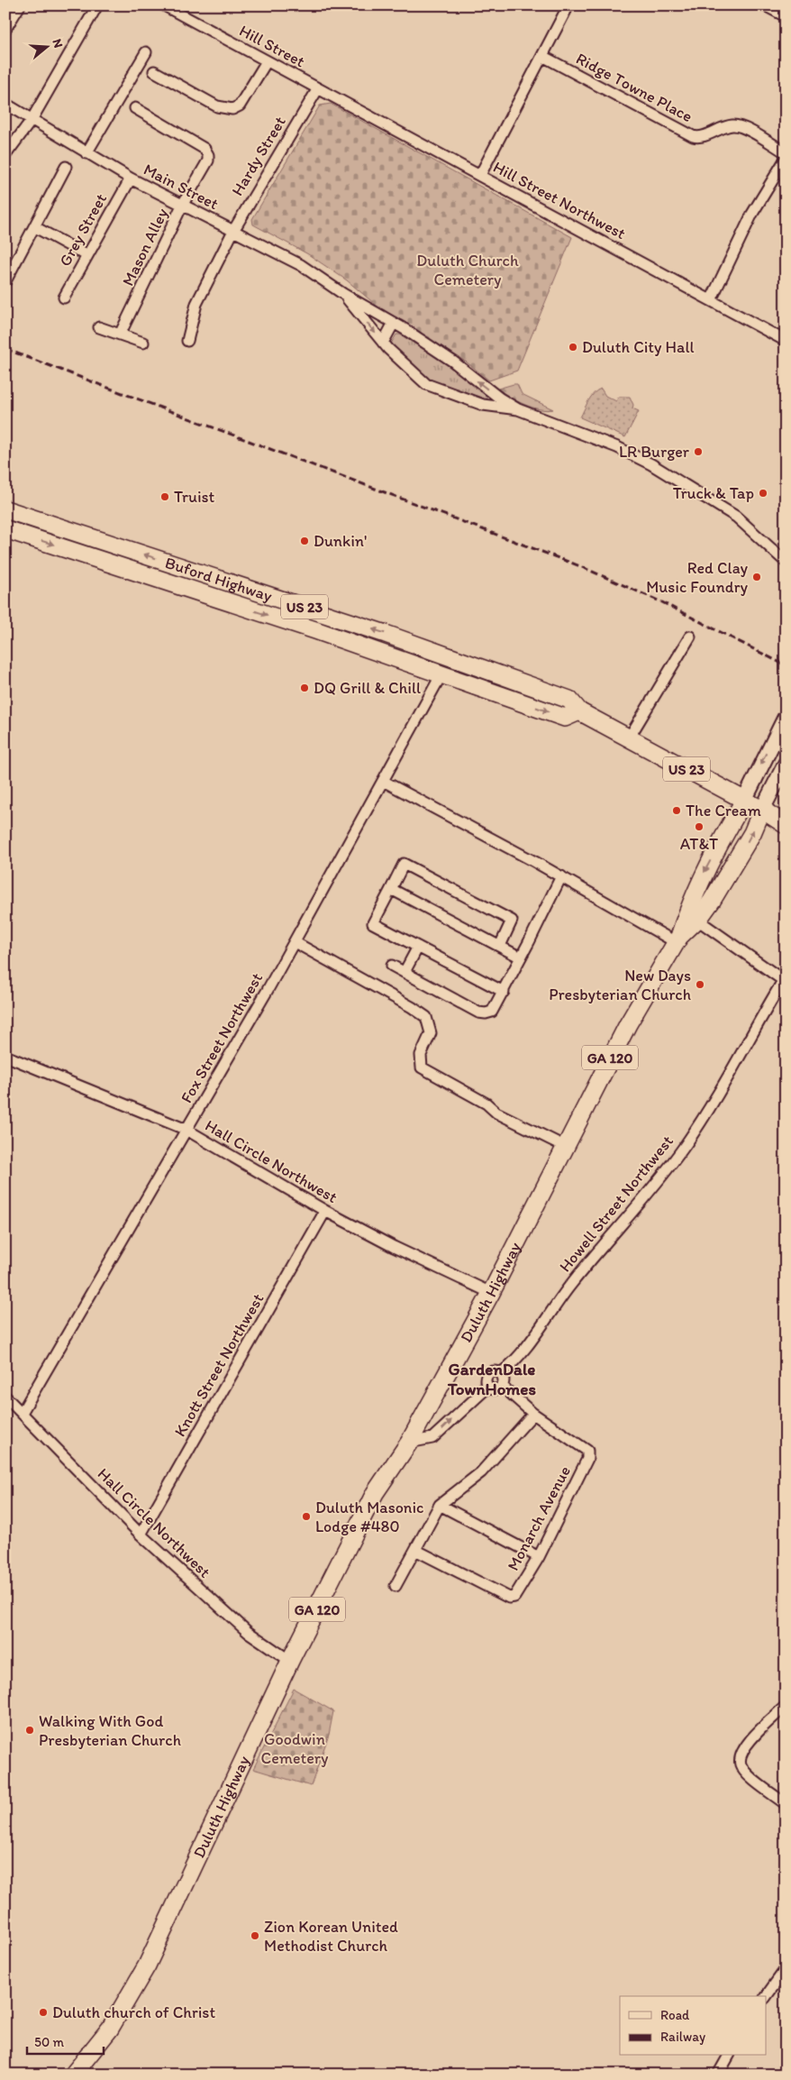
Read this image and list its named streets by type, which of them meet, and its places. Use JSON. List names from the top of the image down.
{
  "streets": {
    "main road": [
      "Buford Highway",
      "US 23",
      "GA 120",
      "Duluth Highway"
    ],
    "street": [
      "Hill Street",
      "Ridge Towne Place",
      "Hardy Street",
      "Main Street",
      "Hill Street Northwest",
      "Grey Street",
      "Mason Alley",
      "Fox Street Northwest",
      "Hall Circle Northwest",
      "Howell Street Northwest",
      "Knott Street Northwest",
      "Monarch Avenue"
    ]
  },
  "crossings": [
    ["Hill Street", "Hardy Street"],
    ["Hill Street", "Hill Street Northwest"],
    ["Hardy Street", "Main Street"],
    ["Hardy Street", "Hill Street Northwest"],
    ["Main Street", "Grey Street"],
    ["Main Street", "Mason Alley"],
    ["Buford Highway", "Fox Street Northwest"],
    ["Buford Highway", "Duluth Highway"],
    ["Fox Street Northwest", "Hall Circle Northwest"],
    ["Hall Circle Northwest", "Duluth Highway"],
    ["Hall Circle Northwest", "Knott Street Northwest"],
    ["Howell Street Northwest", "Monarch Avenue"]
  ],
  "districts": ["GardenDale TownHomes"],
  "parks": ["Duluth Church Cemetery", "Goodwin Cemetery"],
  "places": [
    "Duluth City Hall",
    "LR Burger",
    "Truck & Tap",
    "Truist",
    "Dunkin'",
    "Red Clay Music Foundry",
    "DQ Grill & Chill",
    "The Cream",
    "AT&T",
    "New Days Presbyterian Church",
    "Duluth Masonic Lodge #480",
    "Walking With God Presbyterian Church",
    "Zion Korean United Methodist Church",
    "Duluth church of Christ"
  ],
  "legend": ["Road", "Railway"],
  "scale_bar": "50 m",
  "north": "right"
}
